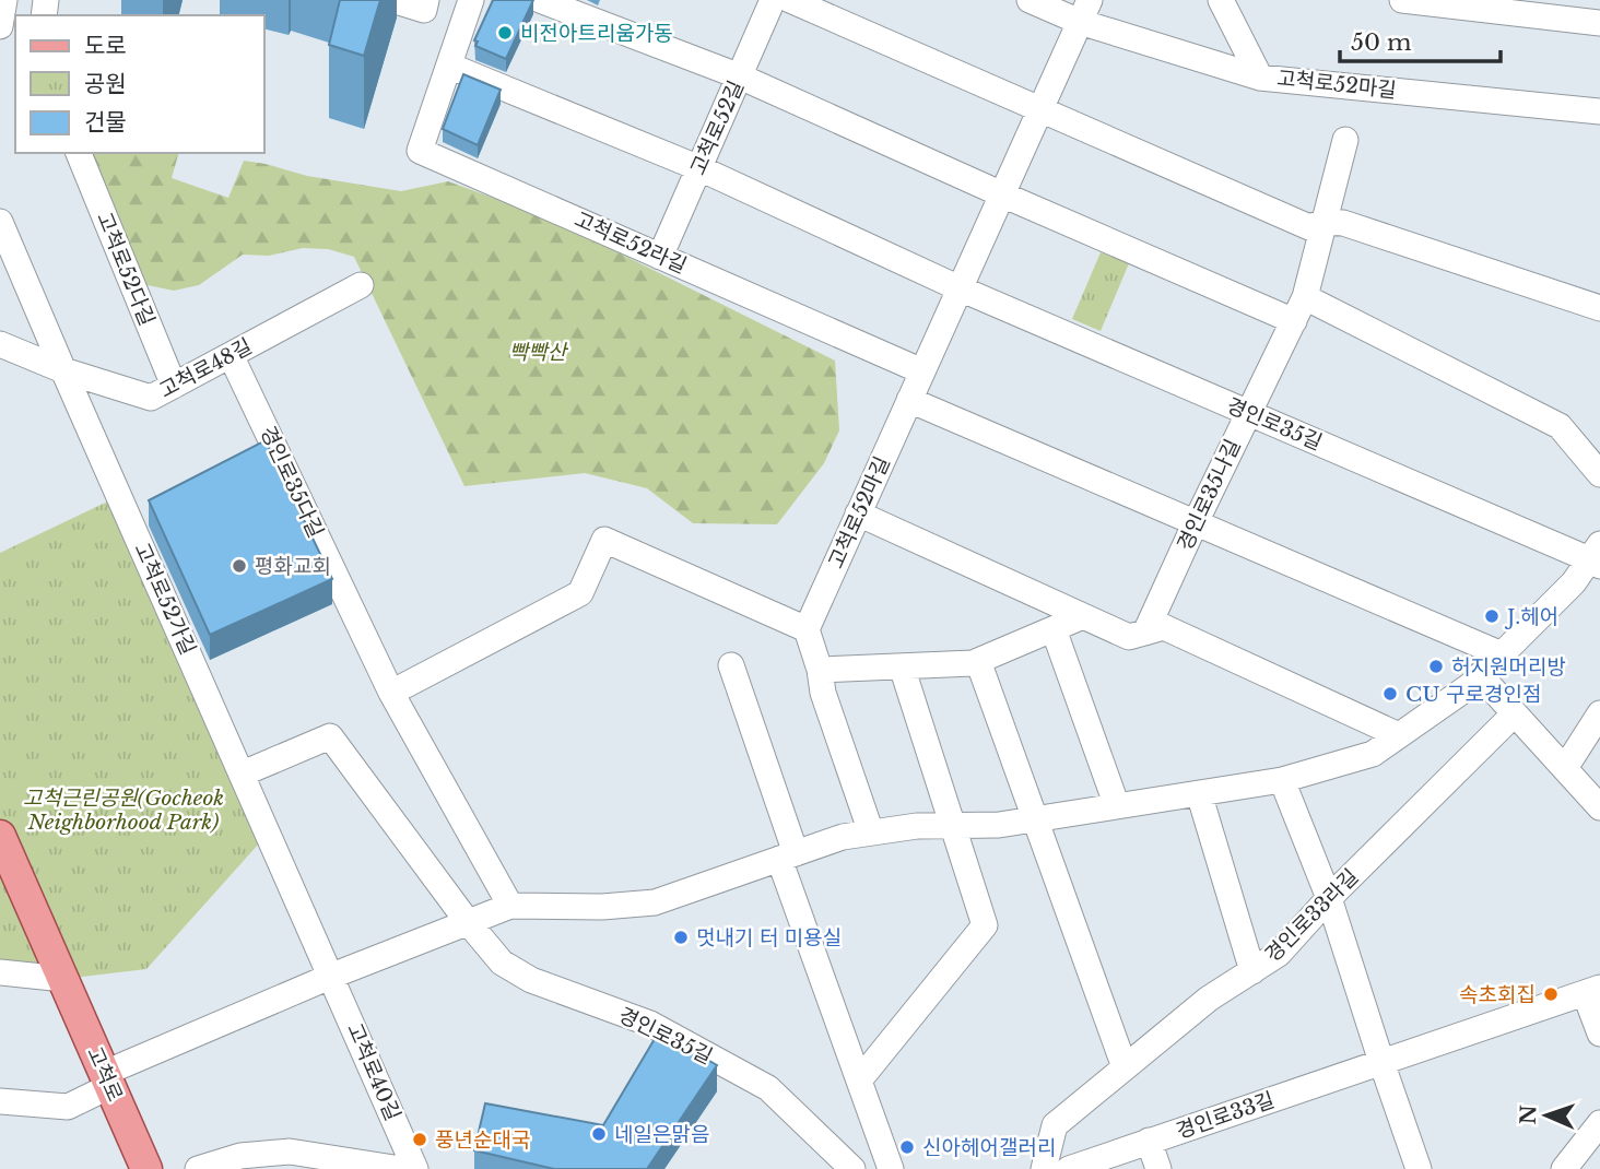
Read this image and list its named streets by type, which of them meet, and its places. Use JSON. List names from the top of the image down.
{
  "streets": {
    "main road": ["고척로"],
    "street": [
      "고척로52마길",
      "고척로52길",
      "고척로52라길",
      "고척로52다길",
      "고척로48길",
      "경인로35길",
      "경인로35다길",
      "경인로35나길",
      "고척로52가길",
      "경인로33라길",
      "고척로40길",
      "경인로33길"
    ]
  },
  "crossings": [
    ["고척로52마길", "고척로52라길"],
    ["고척로52마길", "경인로35길"],
    ["고척로52길", "고척로52라길"],
    ["고척로52다길", "고척로48길"],
    ["고척로48길", "경인로35다길"],
    ["고척로48길", "고척로52가길"],
    ["경인로35길", "경인로35다길"],
    ["경인로35길", "경인로35나길"],
    ["경인로35길", "고척로52가길"],
    ["경인로35길", "고척로40길"],
    ["경인로35길", "고척로"],
    ["고척로52가길", "고척로40길"]
  ],
  "parks": ["빡빡산", "고척근린공원(Gocheok Neighborhood Park)"],
  "places": [
    "비전아트리움가동",
    "평화교회",
    "J.헤어",
    "허지원머리방",
    "CU 구로경인점",
    "멋내기 터 미용실",
    "속초회집",
    "네일은맑음",
    "풍년순대국",
    "신아헤어갤러리"
  ],
  "legend": ["도로", "공원", "건물"],
  "scale_bar": "50 m",
  "north": "left"
}
